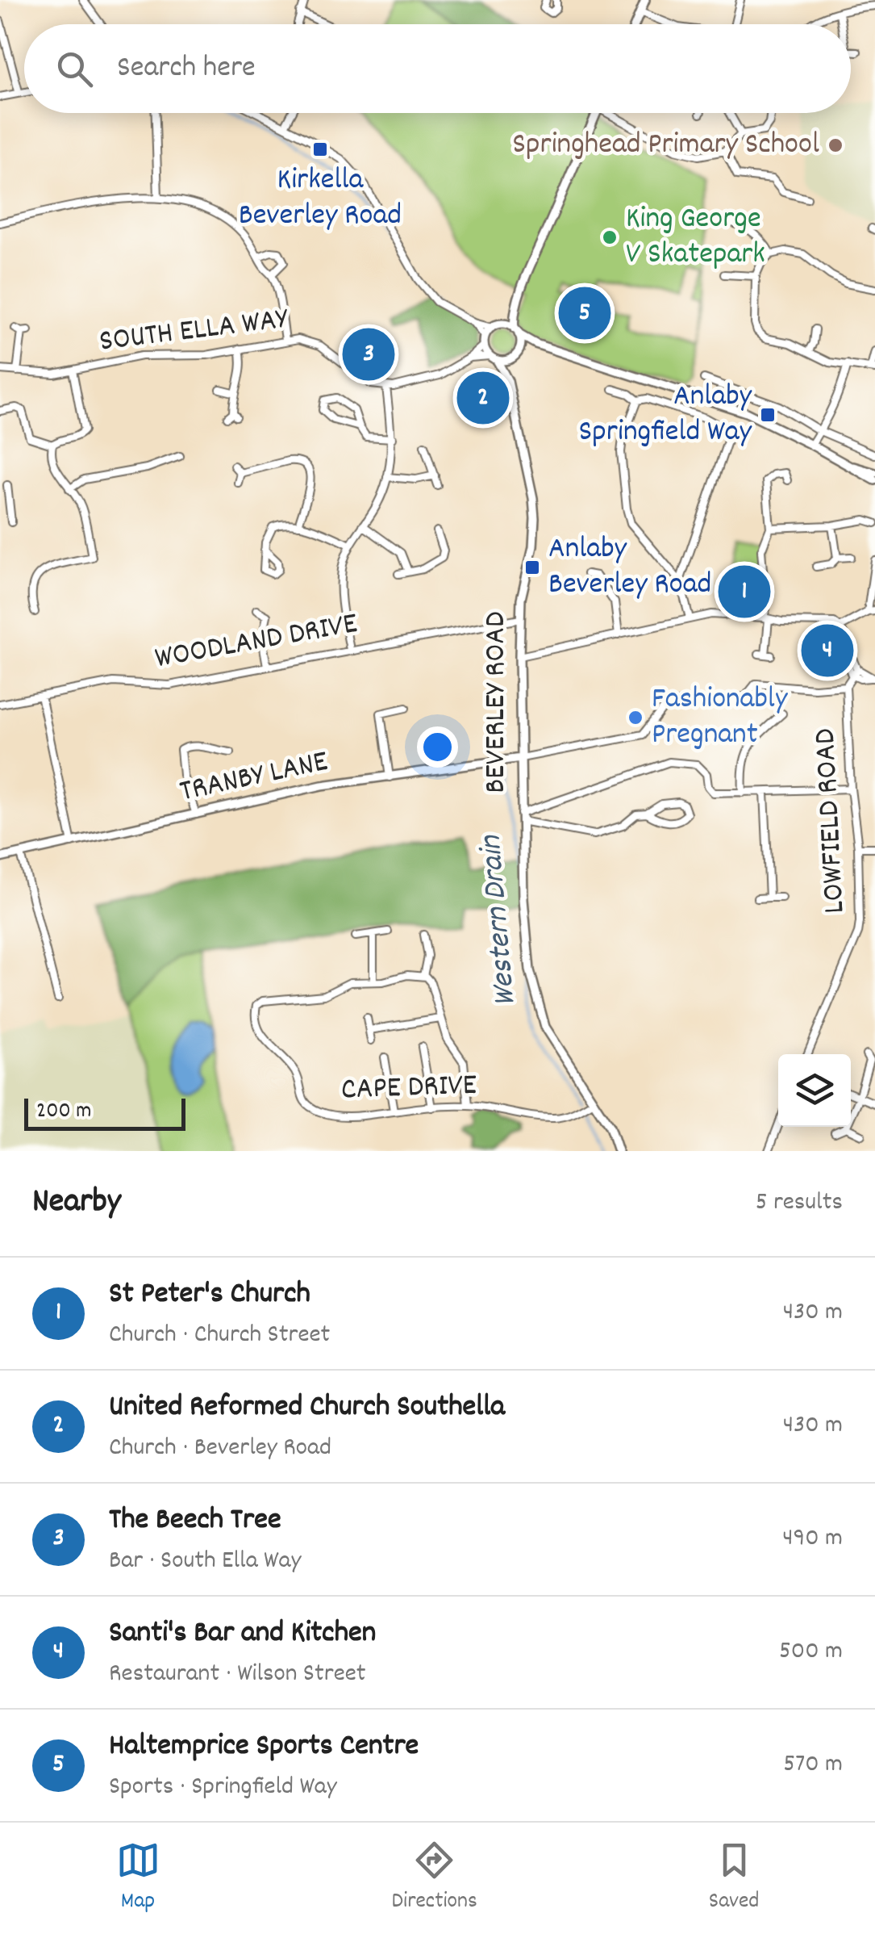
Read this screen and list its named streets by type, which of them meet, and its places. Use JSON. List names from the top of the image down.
{
  "streets": {
    "main road": ["BEVERLEY ROAD", "TRANBY LANE"],
    "street": [
      "SOUTH ELLA WAY",
      "WOODLAND DRIVE",
      "LOWFIELD ROAD",
      "CAPE DRIVE"
    ]
  },
  "crossings": [
    ["WOODLAND DRIVE", "BEVERLEY ROAD"],
    ["BEVERLEY ROAD", "TRANBY LANE"],
    ["BEVERLEY ROAD", "CAPE DRIVE"]
  ],
  "water": ["Western Drain"],
  "places": {
    "other": ["Springhead Primary School", "King George V Skatepark", "Fashionably Pregnant"],
    "transit": ["Kirkella Beverley Road", "Anlaby Springfield Way", "Anlaby Beverley Road"]
  },
  "scale_bar": "200 m",
  "page": {
    "search": "Search here",
    "pins": [
      "5",
      "3",
      "2",
      "1",
      "4"
    ],
    "scale": "200 m",
    "heading": ["Nearby", "5 results"],
    "list": [
      {
        "mark": "1",
        "name": "St Peter's Church",
        "note": "Church · Church Street",
        "value": "430 m"
      },
      {
        "mark": "2",
        "name": "United Reformed Church Southella",
        "note": "Church · Beverley Road",
        "value": "430 m"
      },
      {
        "mark": "3",
        "name": "The Beech Tree",
        "note": "Bar · South Ella Way",
        "value": "490 m"
      },
      {
        "mark": "4",
        "name": "Santi's Bar and Kitchen",
        "note": "Restaurant · Wilson Street",
        "value": "500 m"
      },
      {
        "mark": "5",
        "name": "Haltemprice Sports Centre",
        "note": "Sports · Springfield Way",
        "value": "570 m"
      }
    ],
    "nav": ["Map", "Directions", "Saved"]
  }
}
